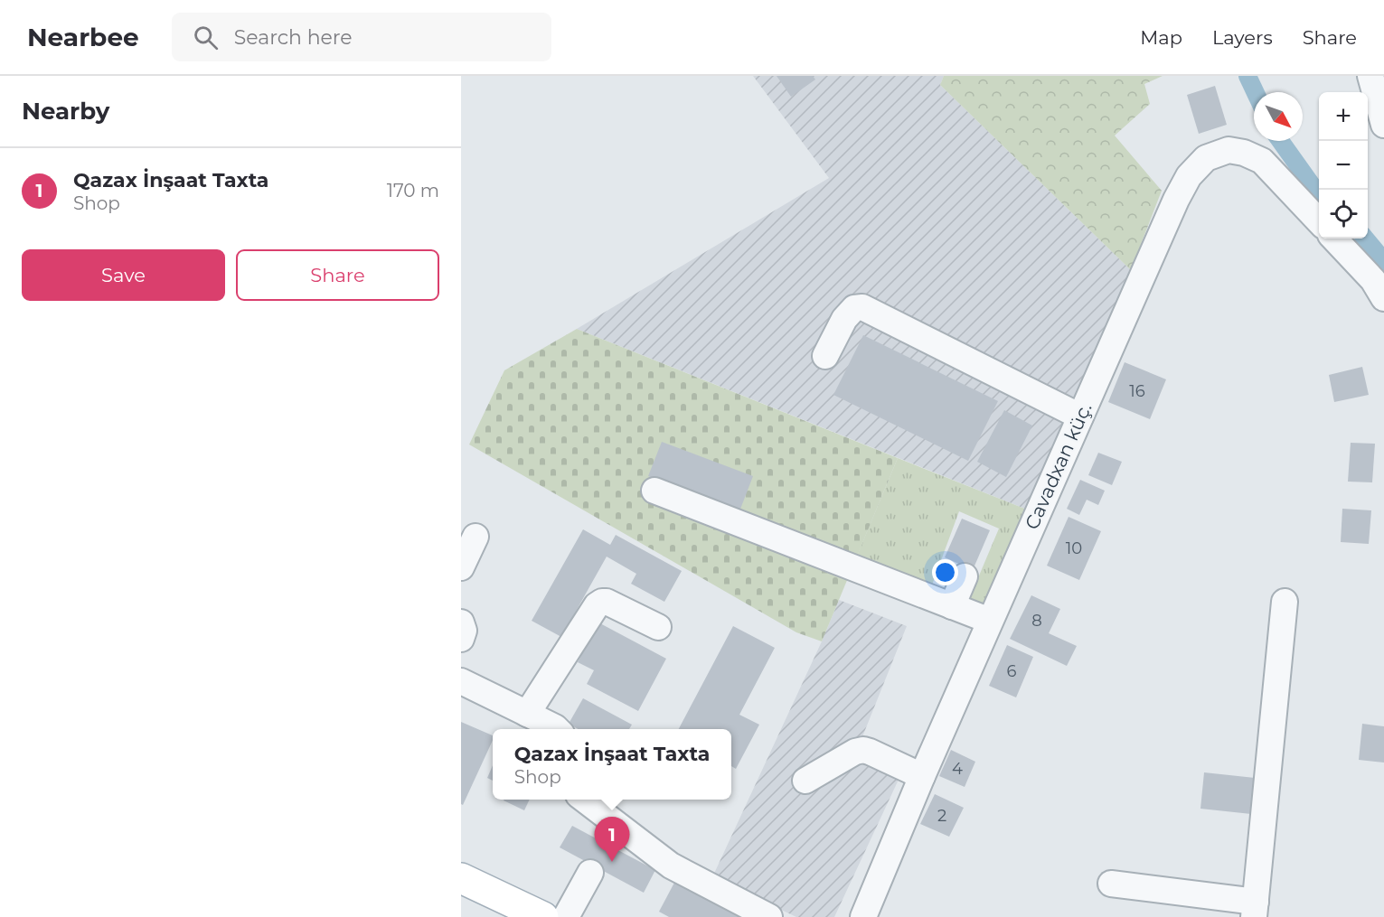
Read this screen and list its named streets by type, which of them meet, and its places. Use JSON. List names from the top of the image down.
{
  "streets": {
    "street": ["Cavadxan küç."]
  },
  "house_numbers": [
    "16",
    "10",
    "8",
    "6",
    "4",
    "2"
  ],
  "north": "bottom right",
  "page": {
    "header": "Nearbee",
    "search": "Search here",
    "nav": ["Map", "Layers", "Share"],
    "heading": "Nearby",
    "map_buttons": ["+", "−"],
    "list": [
      {
        "mark": "1",
        "name": "Qazax İnşaat Taxta",
        "note": "Shop",
        "value": "170 m"
      }
    ],
    "buttons": ["Save", "Share"],
    "popup": ["Qazax İnşaat Taxta", "Shop"],
    "pins": "1"
  }
}
